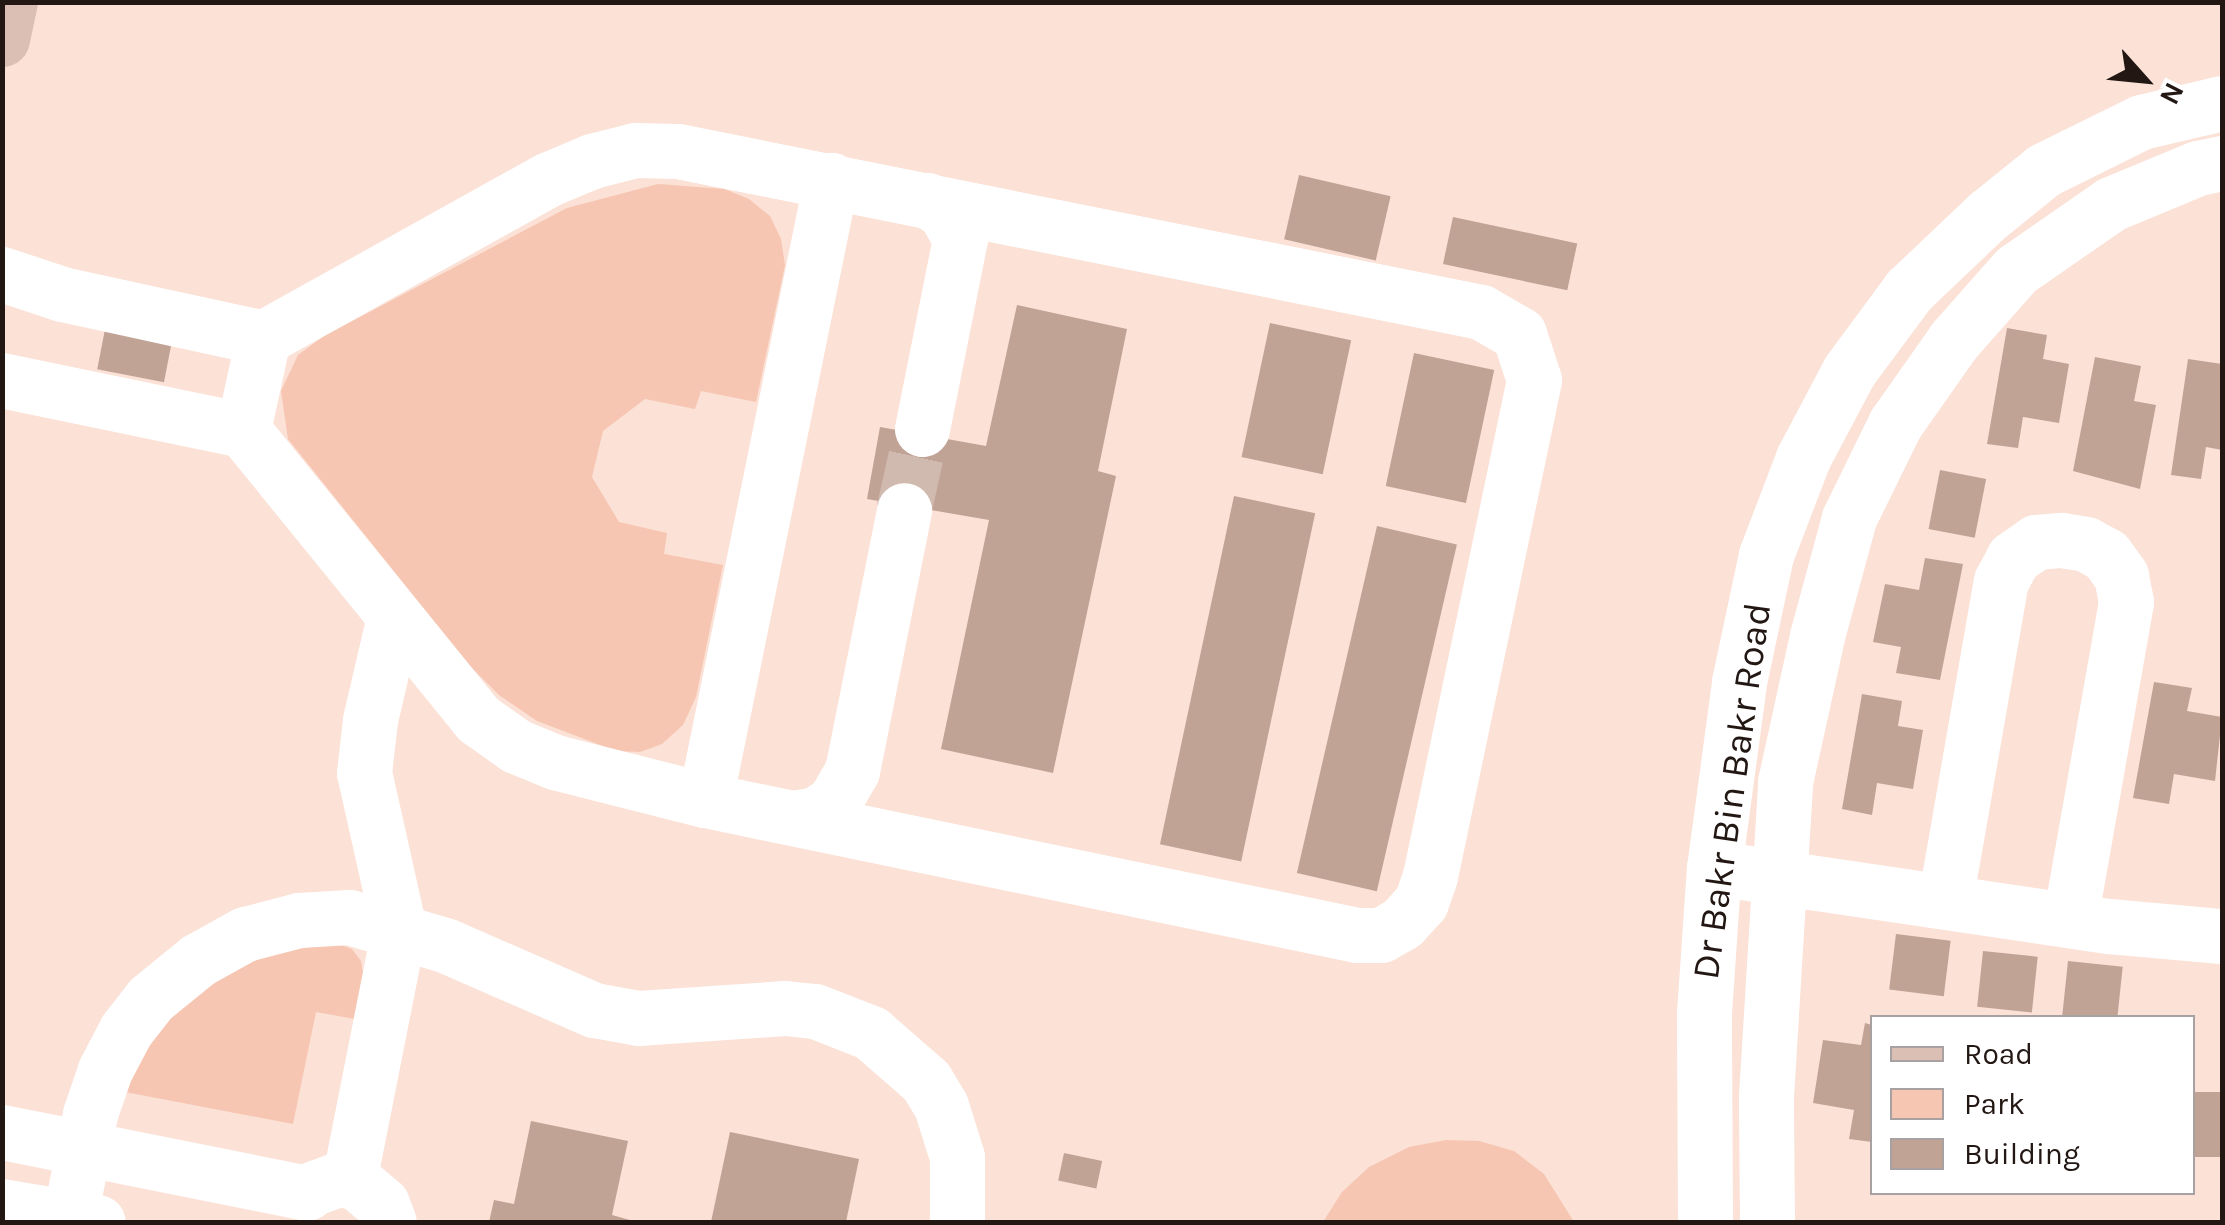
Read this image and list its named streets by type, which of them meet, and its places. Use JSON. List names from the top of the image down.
{
  "streets": {
    "street": ["Dr Bakr Bin Bakr Road"]
  },
  "legend": ["Road", "Park", "Building"],
  "north": "bottom right"
}
